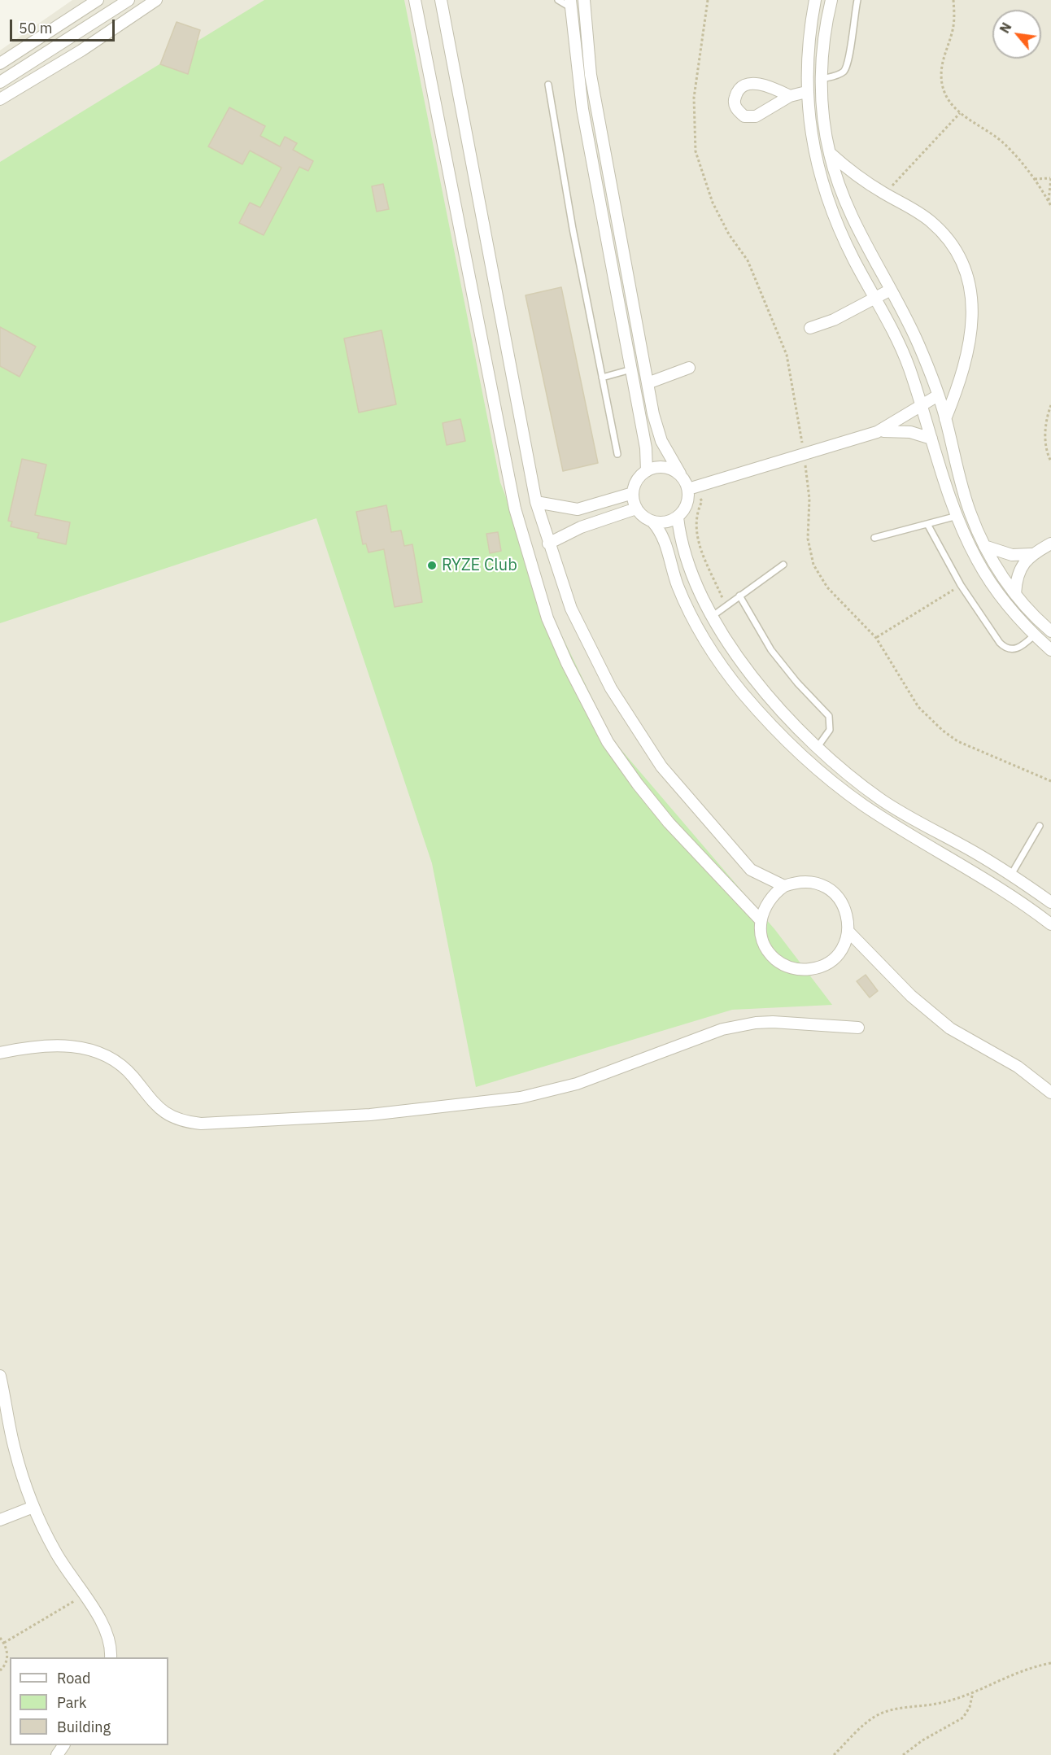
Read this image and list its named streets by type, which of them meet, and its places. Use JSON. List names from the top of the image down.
{
  "places": ["RYZE Club"],
  "legend": ["Road", "Park", "Building"],
  "scale_bar": "50 m",
  "north": "top left"
}
